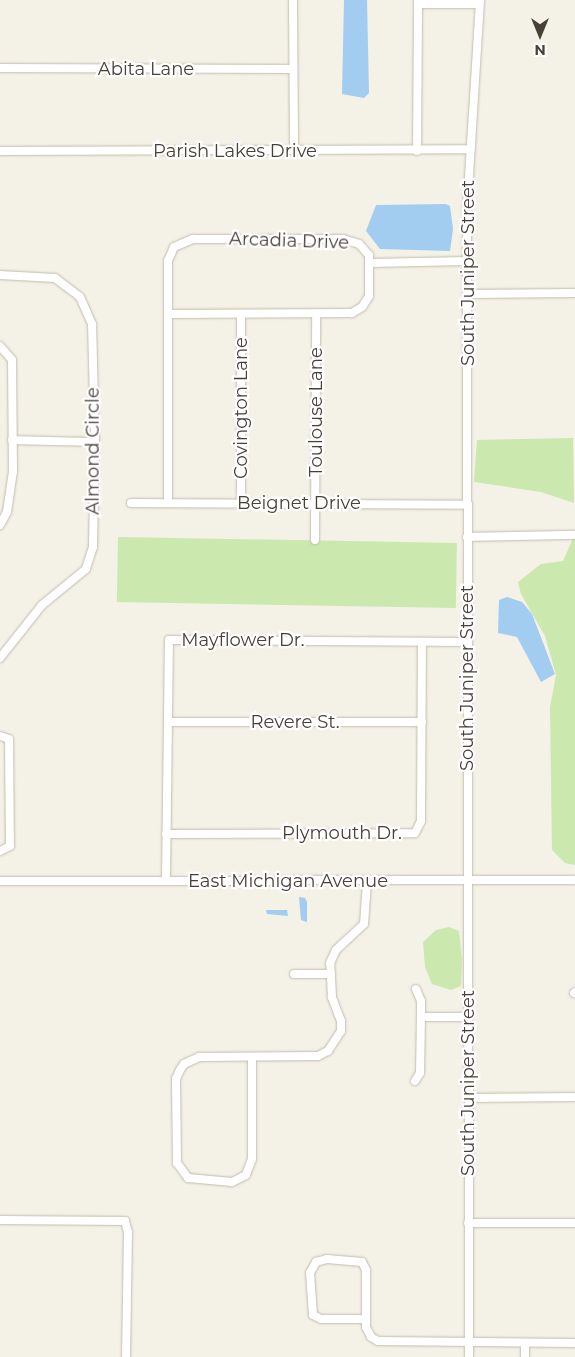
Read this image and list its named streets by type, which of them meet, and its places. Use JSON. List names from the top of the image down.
{
  "streets": {
    "street": [
      "Abita Lane",
      "Parish Lakes Drive",
      "Arcadia Drive",
      "South Juniper Street",
      "Covington Lane",
      "Toulouse Lane",
      "Almond Circle",
      "Beignet Drive",
      "Mayflower Dr.",
      "Revere St.",
      "Plymouth Dr.",
      "East Michigan Avenue"
    ]
  },
  "crossings": [
    ["Parish Lakes Drive", "South Juniper Street"],
    ["Arcadia Drive", "Covington Lane"],
    ["Arcadia Drive", "Toulouse Lane"],
    ["Arcadia Drive", "Beignet Drive"],
    ["South Juniper Street", "Beignet Drive"],
    ["South Juniper Street", "Mayflower Dr."],
    ["South Juniper Street", "East Michigan Avenue"],
    ["Covington Lane", "Beignet Drive"],
    ["Toulouse Lane", "Beignet Drive"],
    ["Mayflower Dr.", "Revere St."],
    ["Mayflower Dr.", "Plymouth Dr."],
    ["Mayflower Dr.", "East Michigan Avenue"],
    ["Revere St.", "Plymouth Dr."]
  ],
  "north": "bottom"
}
